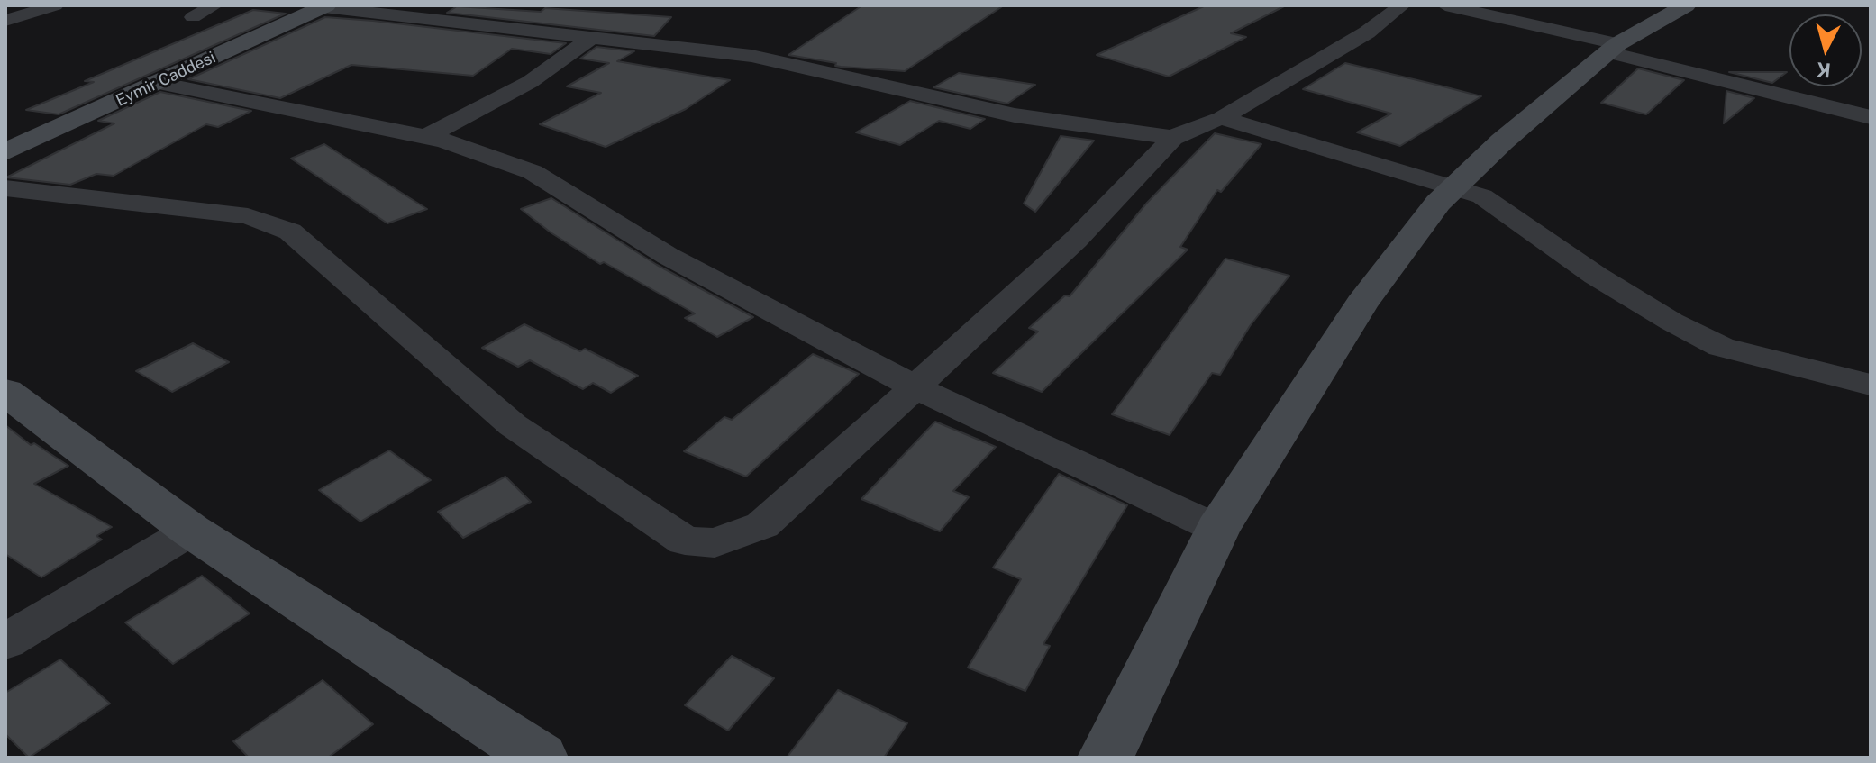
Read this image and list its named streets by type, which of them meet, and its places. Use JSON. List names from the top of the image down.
{
  "streets": {
    "street": ["Eymir Caddesi"]
  },
  "north": "bottom"
}
